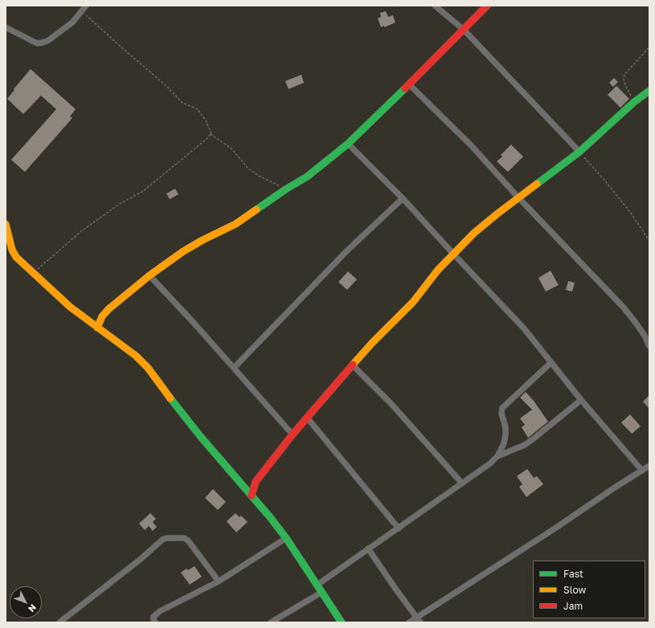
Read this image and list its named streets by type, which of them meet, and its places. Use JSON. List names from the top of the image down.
{
  "legend": ["Fast", "Slow", "Jam"],
  "north": "bottom right"
}
